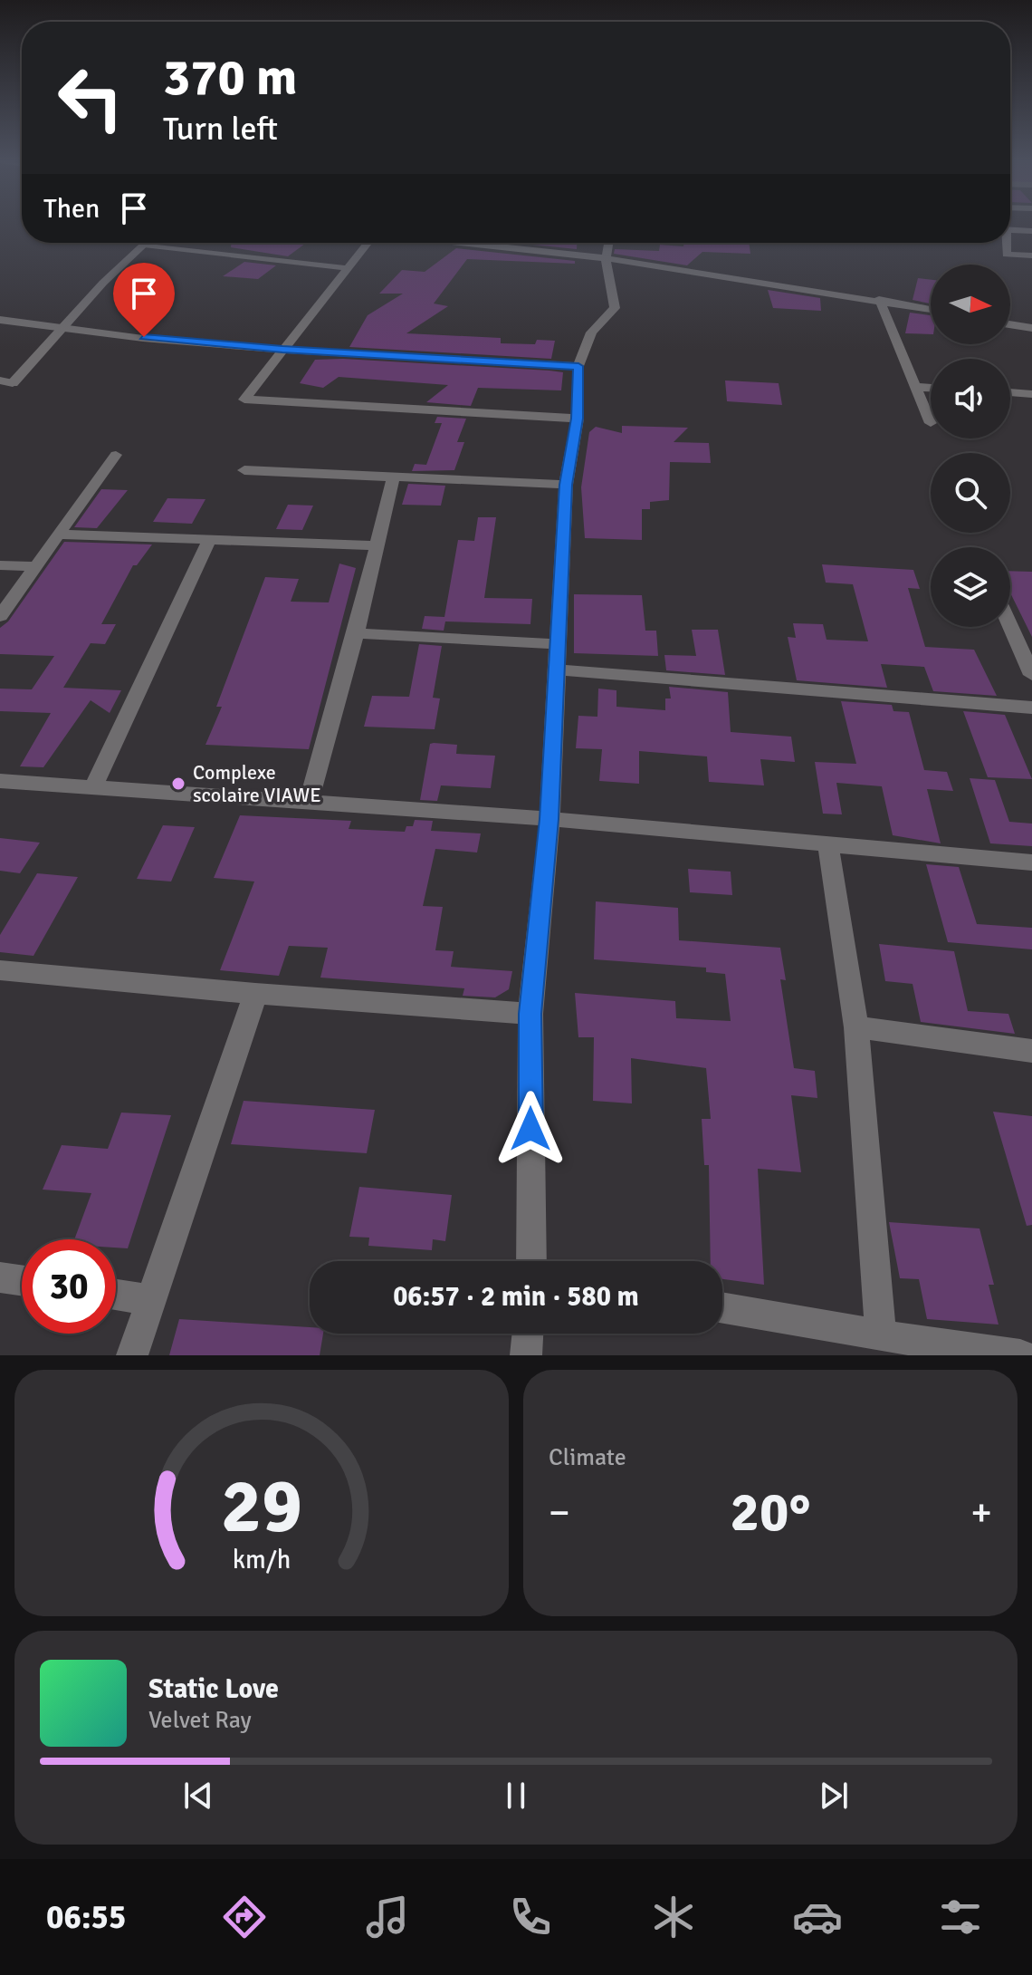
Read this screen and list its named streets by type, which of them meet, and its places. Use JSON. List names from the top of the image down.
{
  "places": ["Complexe scolaire VIAWE"],
  "north": "right",
  "page": {
    "turn": ["370 m", "Turn left"],
    "then": "Then",
    "limit": "30",
    "trip": "06:57 · 2 min · 580 m",
    "tile": "Climate",
    "heat": ["−", "20°", "+"],
    "song": ["Static Love", "Velvet Ray"],
    "tabs": "06:55",
    "gauge": ["29", "km/h"]
  }
}
